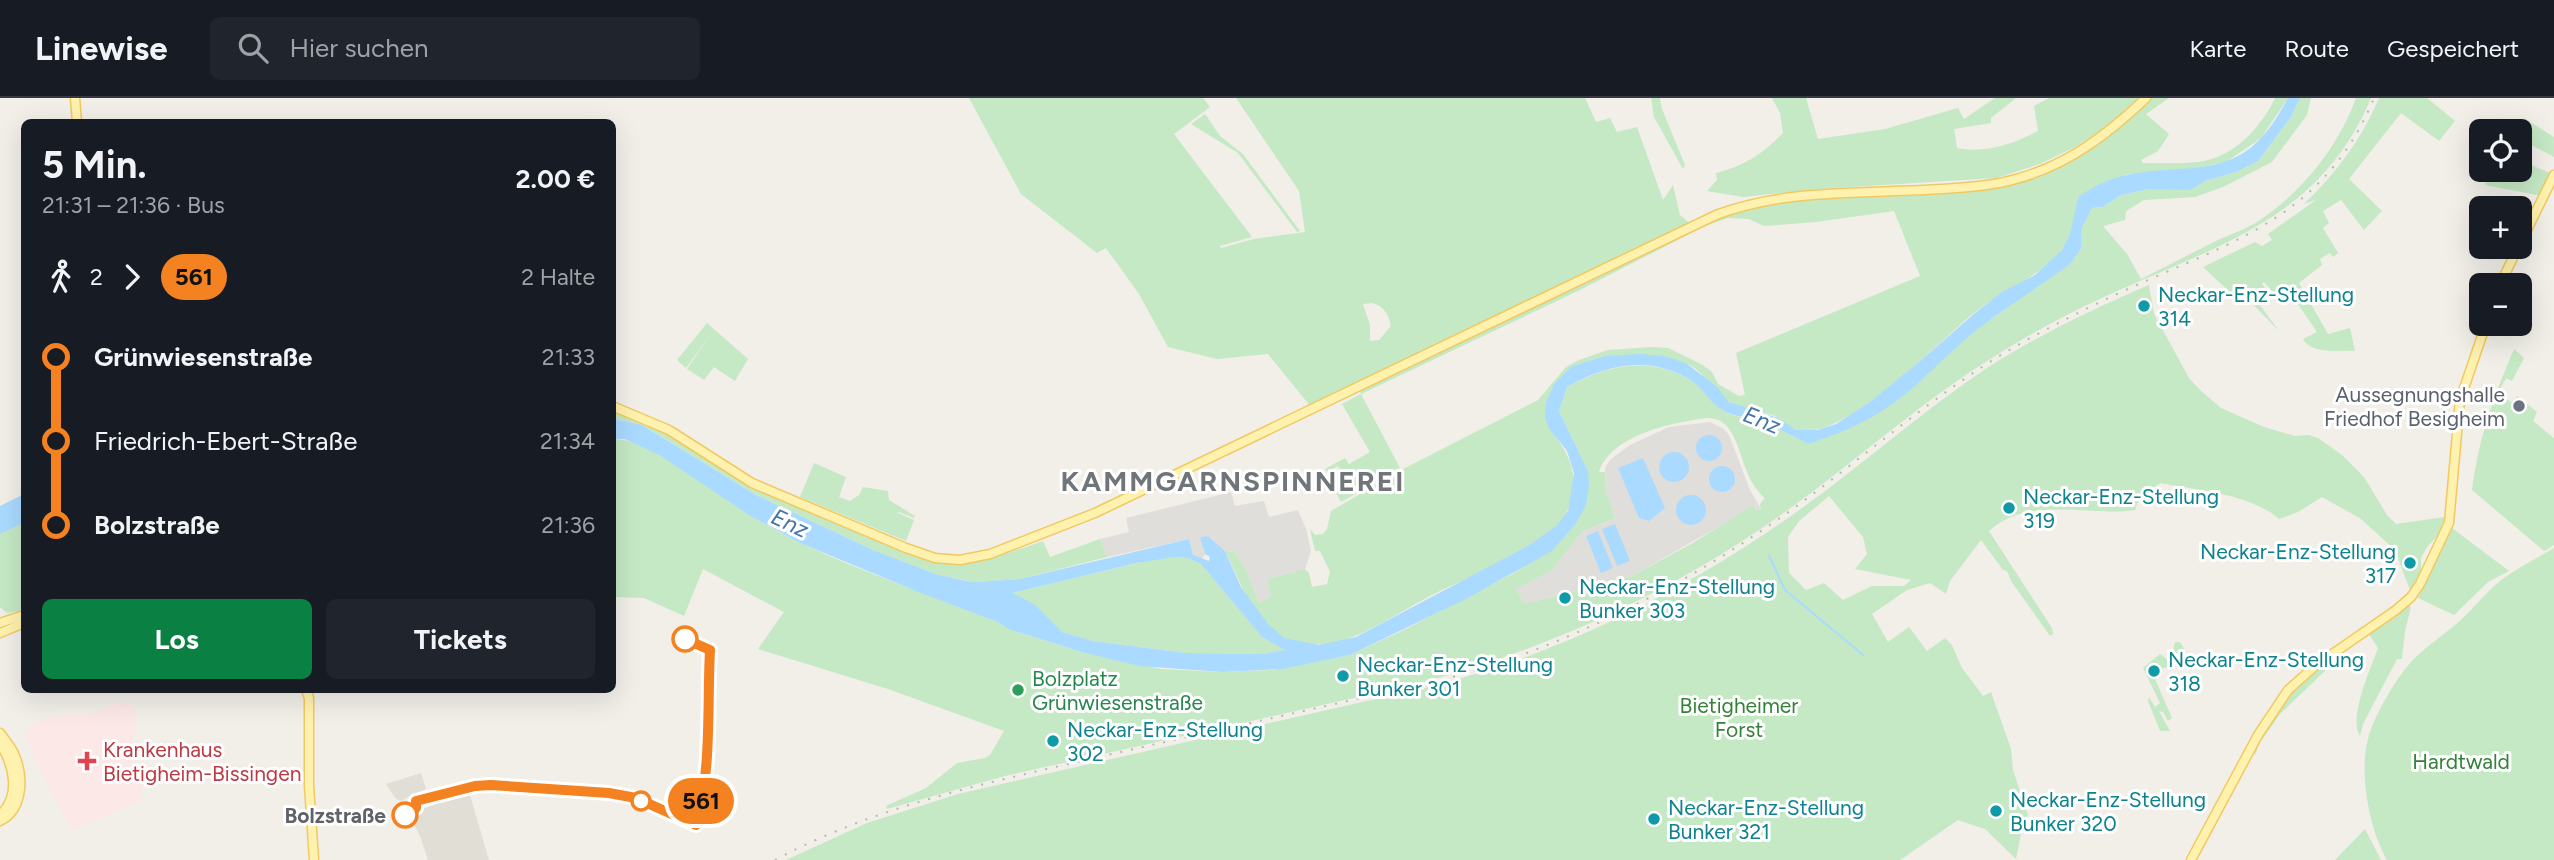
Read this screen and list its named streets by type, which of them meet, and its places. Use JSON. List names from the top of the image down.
{
  "districts": ["KAMMGARNSPINNEREI"],
  "water": ["Enz"],
  "parks": ["Bietigheimer Forst", "Hardtwald"],
  "places": {
    "other": [
      "Neckar-Enz-Stellung 314",
      "Aussegnungshalle Friedhof Besigheim",
      "Neckar-Enz-Stellung 319",
      "Neckar-Enz-Stellung 317",
      "Neckar-Enz-Stellung Bunker 303",
      "Neckar-Enz-Stellung 318",
      "Neckar-Enz-Stellung Bunker 301",
      "Bolzplatz Grünwiesenstraße",
      "Neckar-Enz-Stellung 302",
      "Neckar-Enz-Stellung Bunker 320",
      "Bolzstraße",
      "Neckar-Enz-Stellung Bunker 321"
    ],
    "health": ["Krankenhaus Bietigheim-Bissingen"]
  },
  "lines": ["bus line 561"],
  "page": {
    "header": "Linewise",
    "search": "Hier suchen",
    "nav": ["Karte", "Route", "Gespeichert"],
    "on_map": "561",
    "map_buttons": ["+", "−"],
    "heading": ["5 Min.", "21:31 – 21:36 · Bus", "2.00 €"],
    "legs": ["2", "561", "2 Halte"],
    "list": [
      {
        "name": "Grünwiesenstraße",
        "value": "21:33"
      },
      {
        "name": "Friedrich-Ebert-Straße",
        "value": "21:34"
      },
      {
        "name": "Bolzstraße",
        "value": "21:36"
      }
    ],
    "buttons": ["Los", "Tickets"]
  }
}
